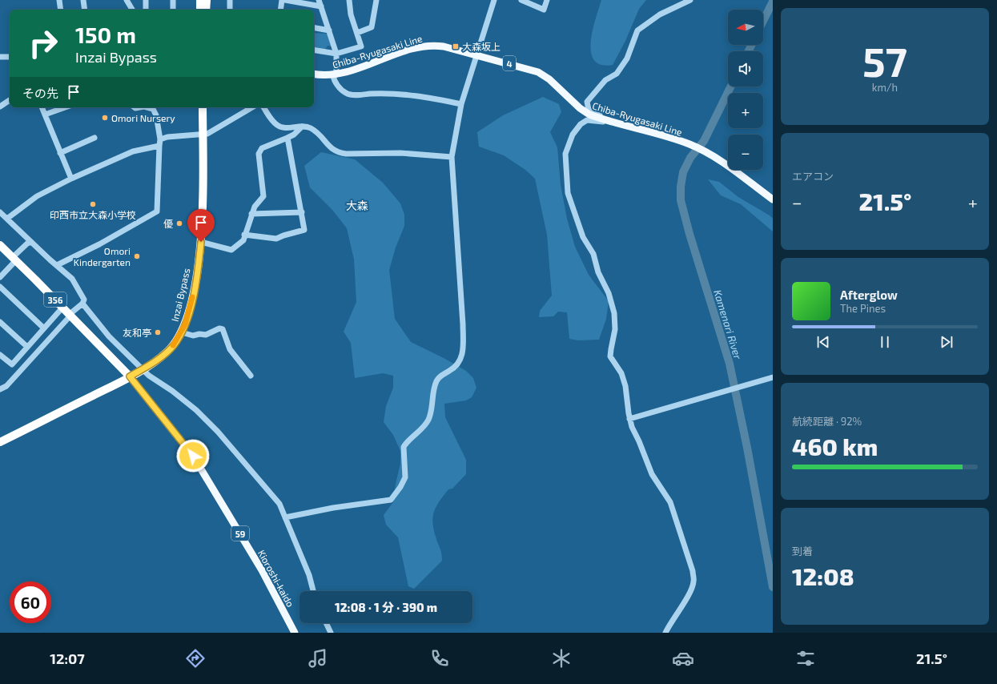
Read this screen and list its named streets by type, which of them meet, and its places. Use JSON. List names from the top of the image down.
{
  "streets": {
    "highway": ["Inzai Bypass", "356"],
    "main road": [
      "Chiba-Ryugasaki Line",
      "4",
      "59",
      "Kioroshi-kaido"
    ]
  },
  "crossings": [
    ["Inzai Bypass", "356"],
    ["Inzai Bypass", "Kioroshi-kaido"],
    ["356", "Kioroshi-kaido"]
  ],
  "districts": ["大森"],
  "water": ["Kamenari River"],
  "places": {
    "transit": ["大森坂上"],
    "other": [
      "Omori Nursery",
      "印西市立大森小学校",
      "優",
      "Omori Kindergarten",
      "友和亭"
    ]
  },
  "north": "left",
  "page": {
    "tile": [
      ["57", "km/h"],
      "エアコン",
      ["航続距離 · 92%", "460 km"],
      ["到着", "12:08"]
    ],
    "map_buttons": ["+", "−"],
    "turn": ["150 m", "Inzai Bypass"],
    "then": "その先",
    "heat": ["−", "21.5°", "+"],
    "song": ["Afterglow", "The Pines"],
    "limit": "60",
    "trip": "12:08 · 1 分 · 390 m",
    "tabs": ["12:07", "21.5°"]
  }
}
